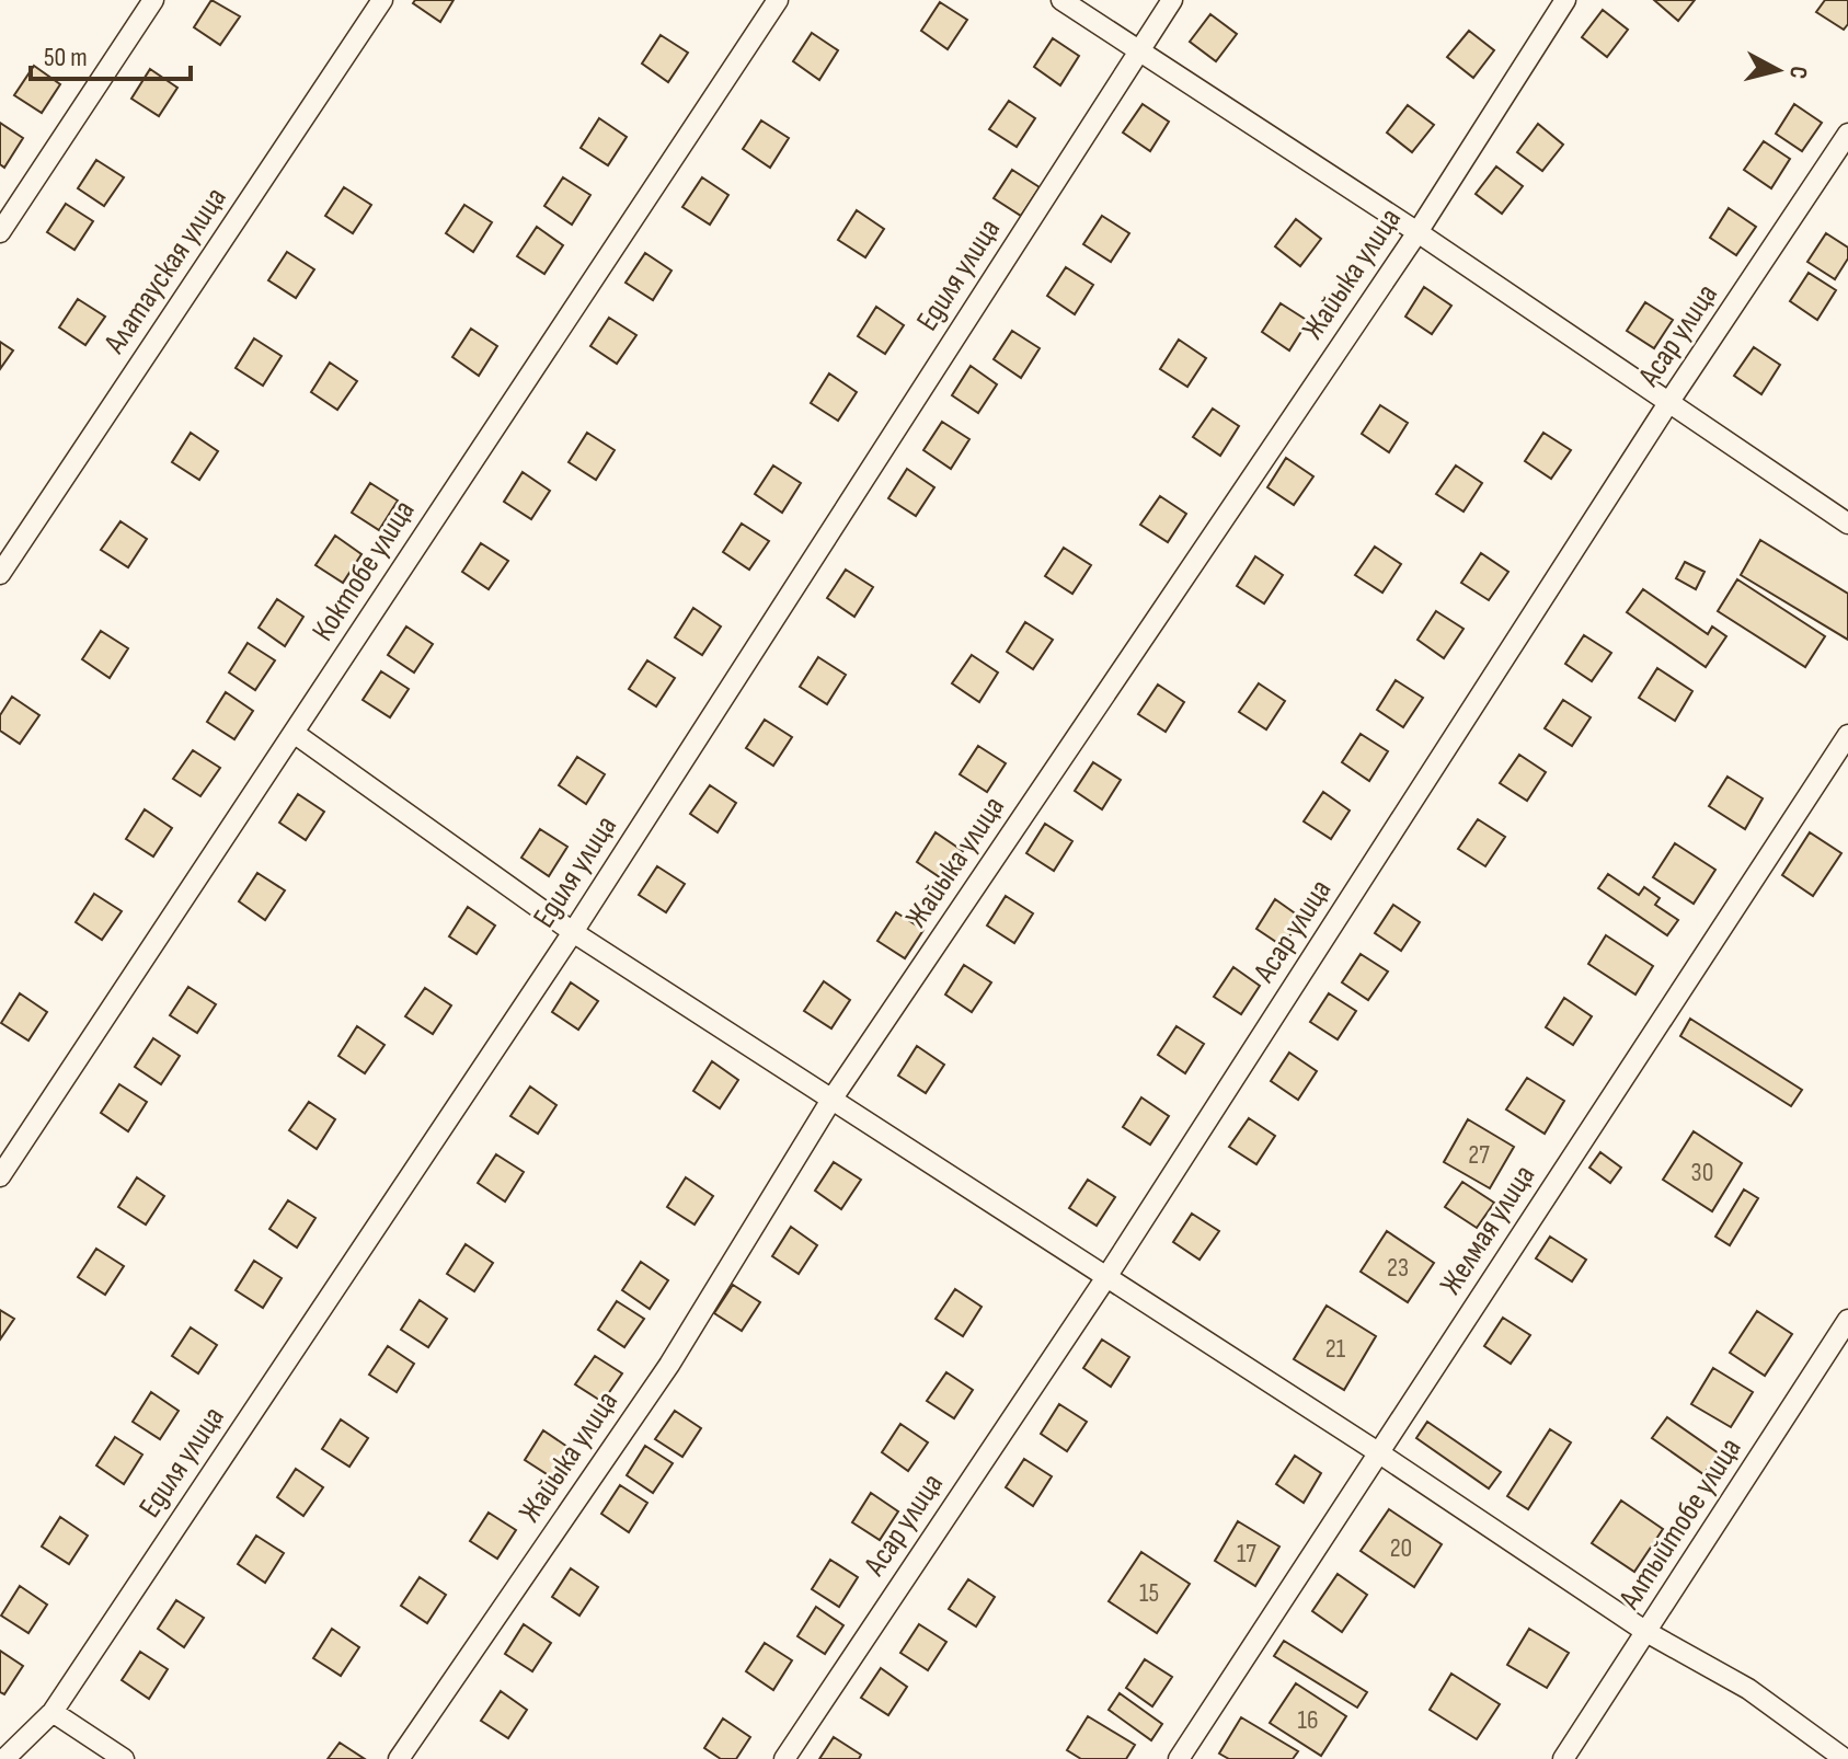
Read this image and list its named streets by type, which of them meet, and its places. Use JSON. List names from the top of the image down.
{
  "streets": {
    "street": [
      "Алатауская улица",
      "Жайыка улица",
      "Едиля улица",
      "Асар улица",
      "Коктобе улица",
      "Желмая улица",
      "Алтыйтобе улица"
    ]
  },
  "house_numbers": [
    "27",
    "30",
    "23",
    "21",
    "20",
    "17",
    "15",
    "16"
  ],
  "scale_bar": "50 m",
  "north": "right"
}
